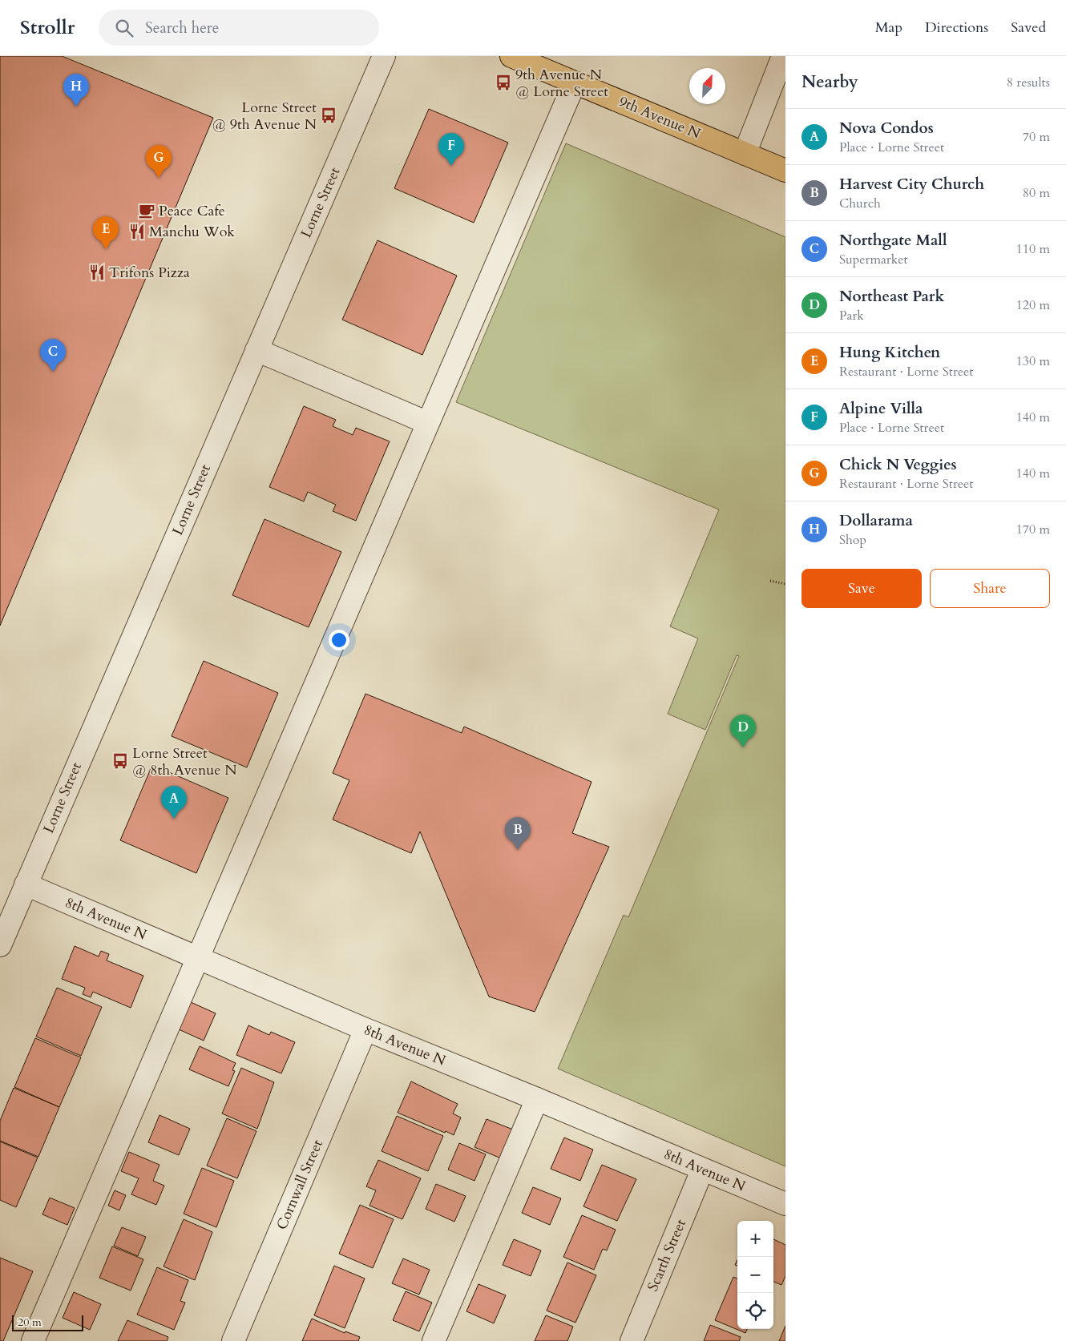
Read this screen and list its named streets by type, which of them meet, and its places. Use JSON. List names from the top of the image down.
{
  "streets": {
    "main road": ["9th Avenue N"],
    "street": [
      "Lorne Street",
      "8th Avenue N",
      "Cornwall Street",
      "Scarth Street"
    ]
  },
  "crossings": [
    ["Lorne Street", "8th Avenue N"],
    ["8th Avenue N", "Cornwall Street"],
    ["8th Avenue N", "Scarth Street"]
  ],
  "places": {
    "bus stop": ["9th Avenue N @ Lorne Street", "Lorne Street @ 9th Avenue N", "Lorne Street @ 8th Avenue N"],
    "cafe": ["Peace Cafe"],
    "restaurant": ["Manchu Wok", "Trifons Pizza"]
  },
  "scale_bar": "20 m",
  "north": "top right",
  "page": {
    "header": "Strollr",
    "search": "Search here",
    "nav": ["Map", "Directions", "Saved"],
    "heading": ["Nearby", "8 results"],
    "pins": [
      "H",
      "F",
      "G",
      "E",
      "C",
      "D",
      "A",
      "B"
    ],
    "list": [
      {
        "mark": "A",
        "name": "Nova Condos",
        "note": "Place · Lorne Street",
        "value": "70 m"
      },
      {
        "mark": "B",
        "name": "Harvest City Church",
        "note": "Church",
        "value": "80 m"
      },
      {
        "mark": "C",
        "name": "Northgate Mall",
        "note": "Supermarket",
        "value": "110 m"
      },
      {
        "mark": "D",
        "name": "Northeast Park",
        "note": "Park",
        "value": "120 m"
      },
      {
        "mark": "E",
        "name": "Hung Kitchen",
        "note": "Restaurant · Lorne Street",
        "value": "130 m"
      },
      {
        "mark": "F",
        "name": "Alpine Villa",
        "note": "Place · Lorne Street",
        "value": "140 m"
      },
      {
        "mark": "G",
        "name": "Chick N Veggies",
        "note": "Restaurant · Lorne Street",
        "value": "140 m"
      },
      {
        "mark": "H",
        "name": "Dollarama",
        "note": "Shop",
        "value": "170 m"
      }
    ],
    "buttons": ["Save", "Share"],
    "map_buttons": ["+", "−"],
    "scale": "20 m"
  }
}
